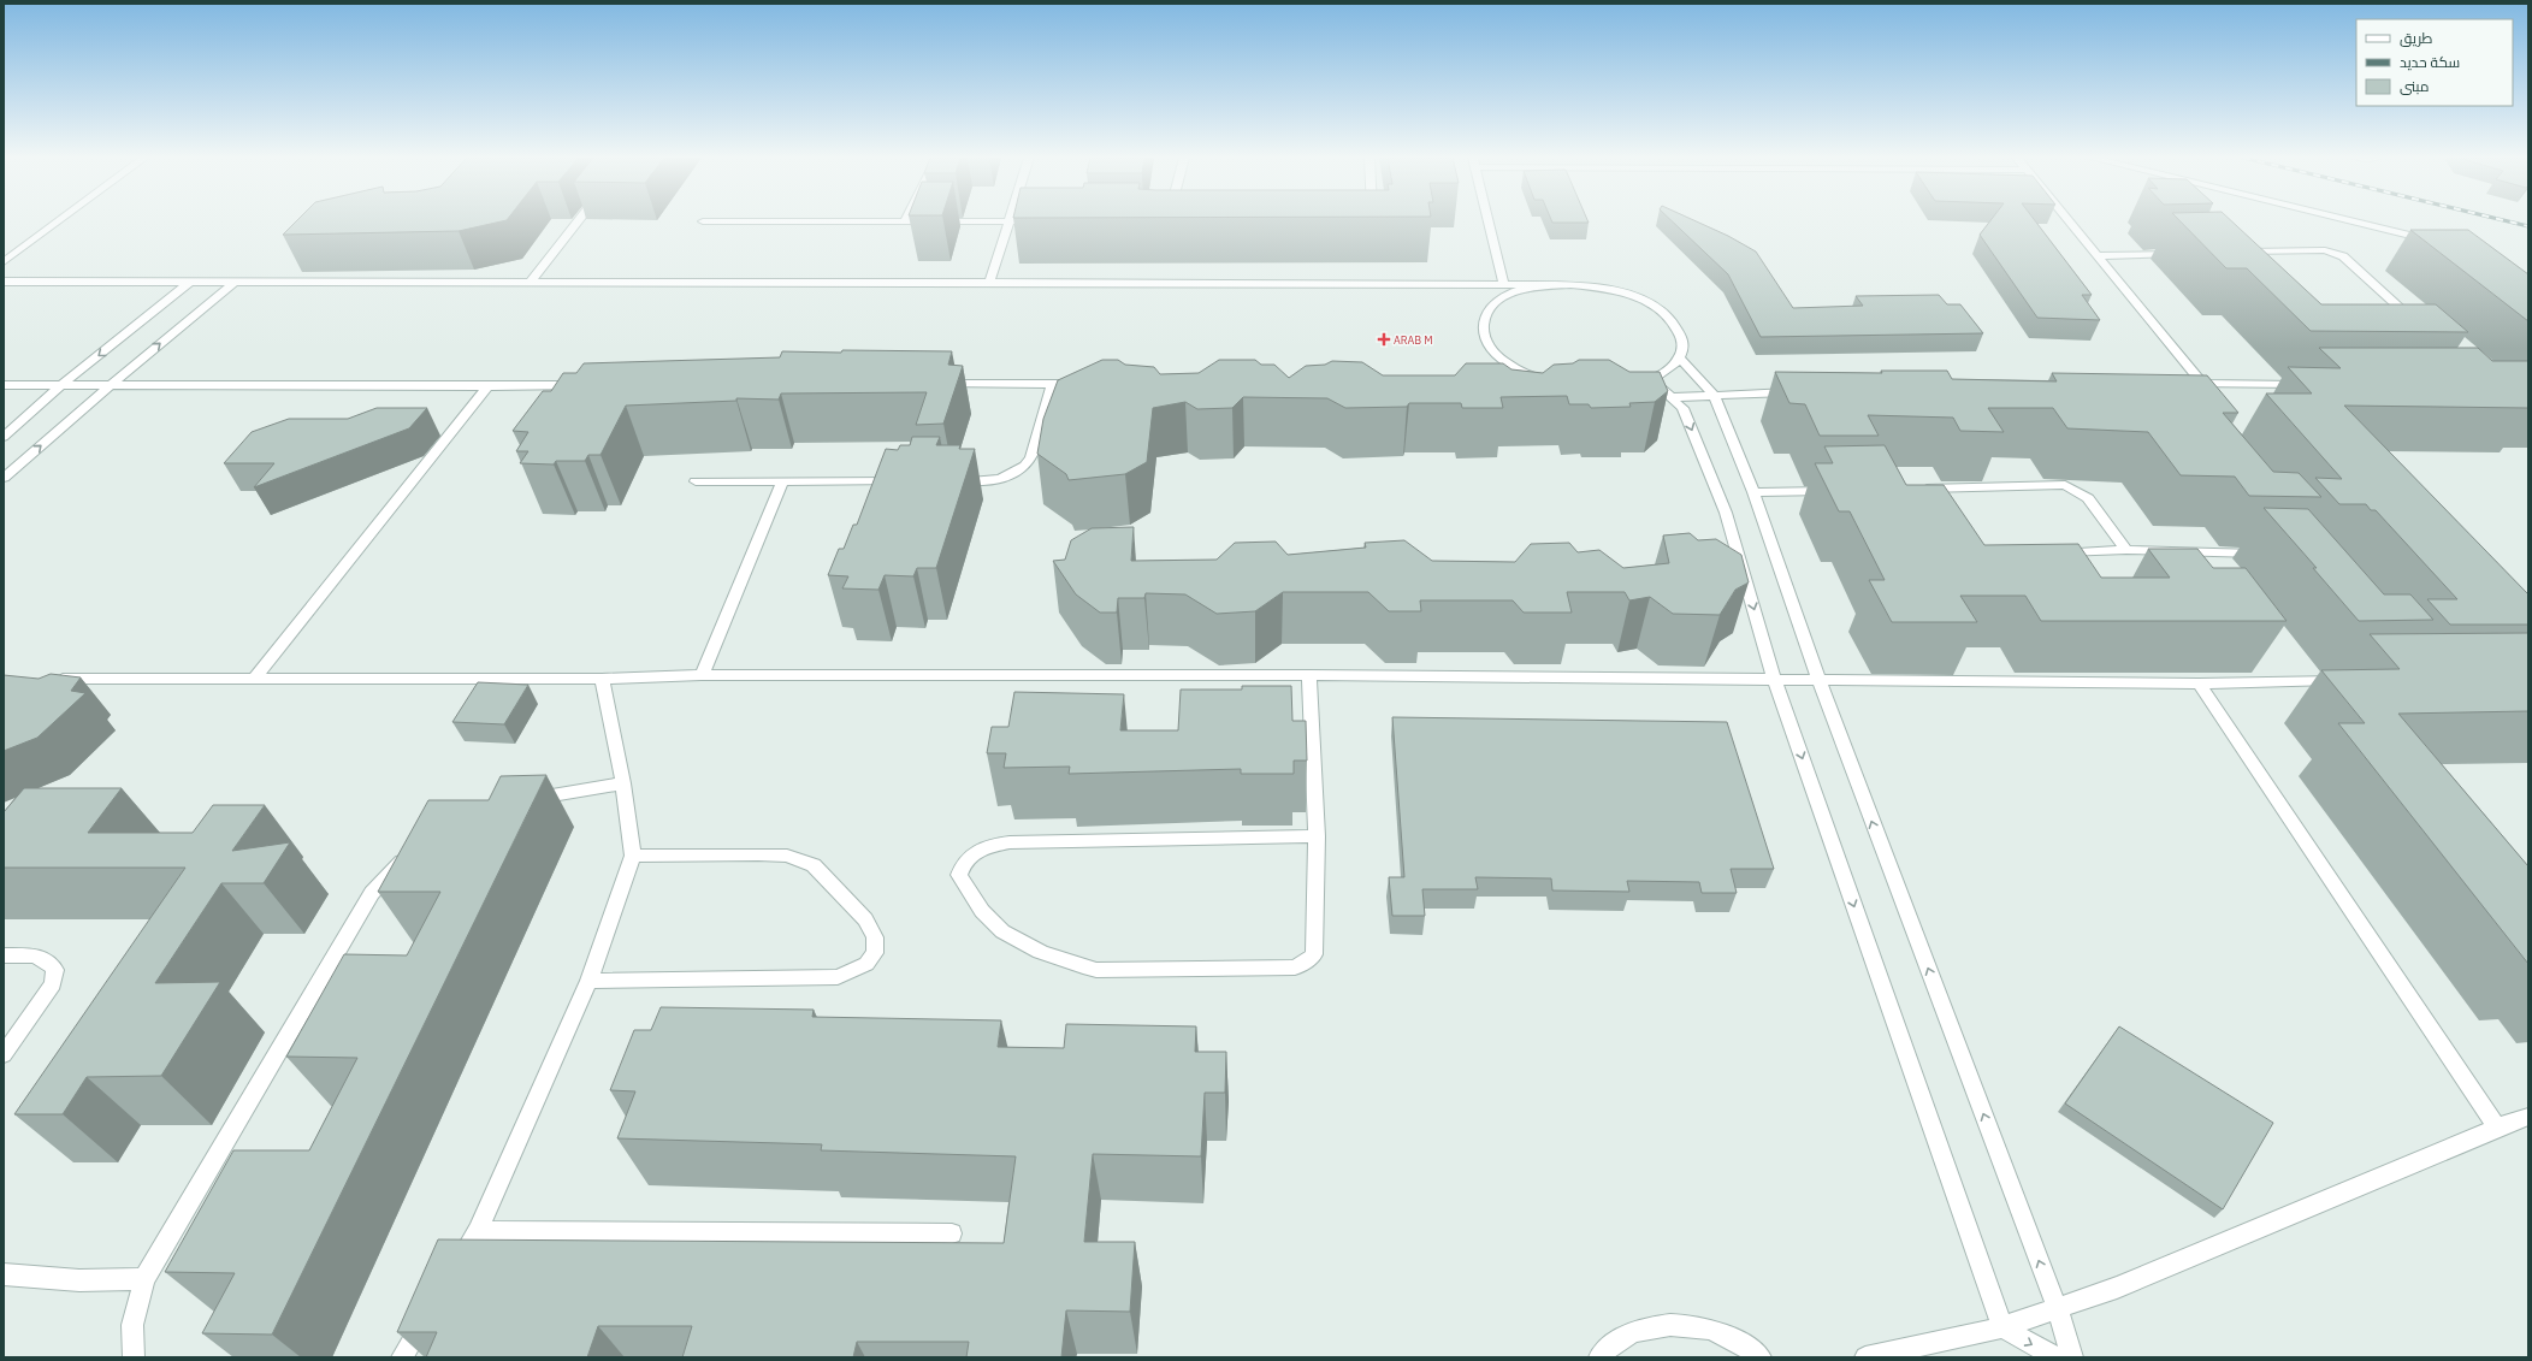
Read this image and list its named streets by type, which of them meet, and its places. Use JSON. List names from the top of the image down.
{
  "places": {
    "health": ["ARAB M"]
  },
  "legend": ["طريق", "سكة حديد", "مبنى"]
}
